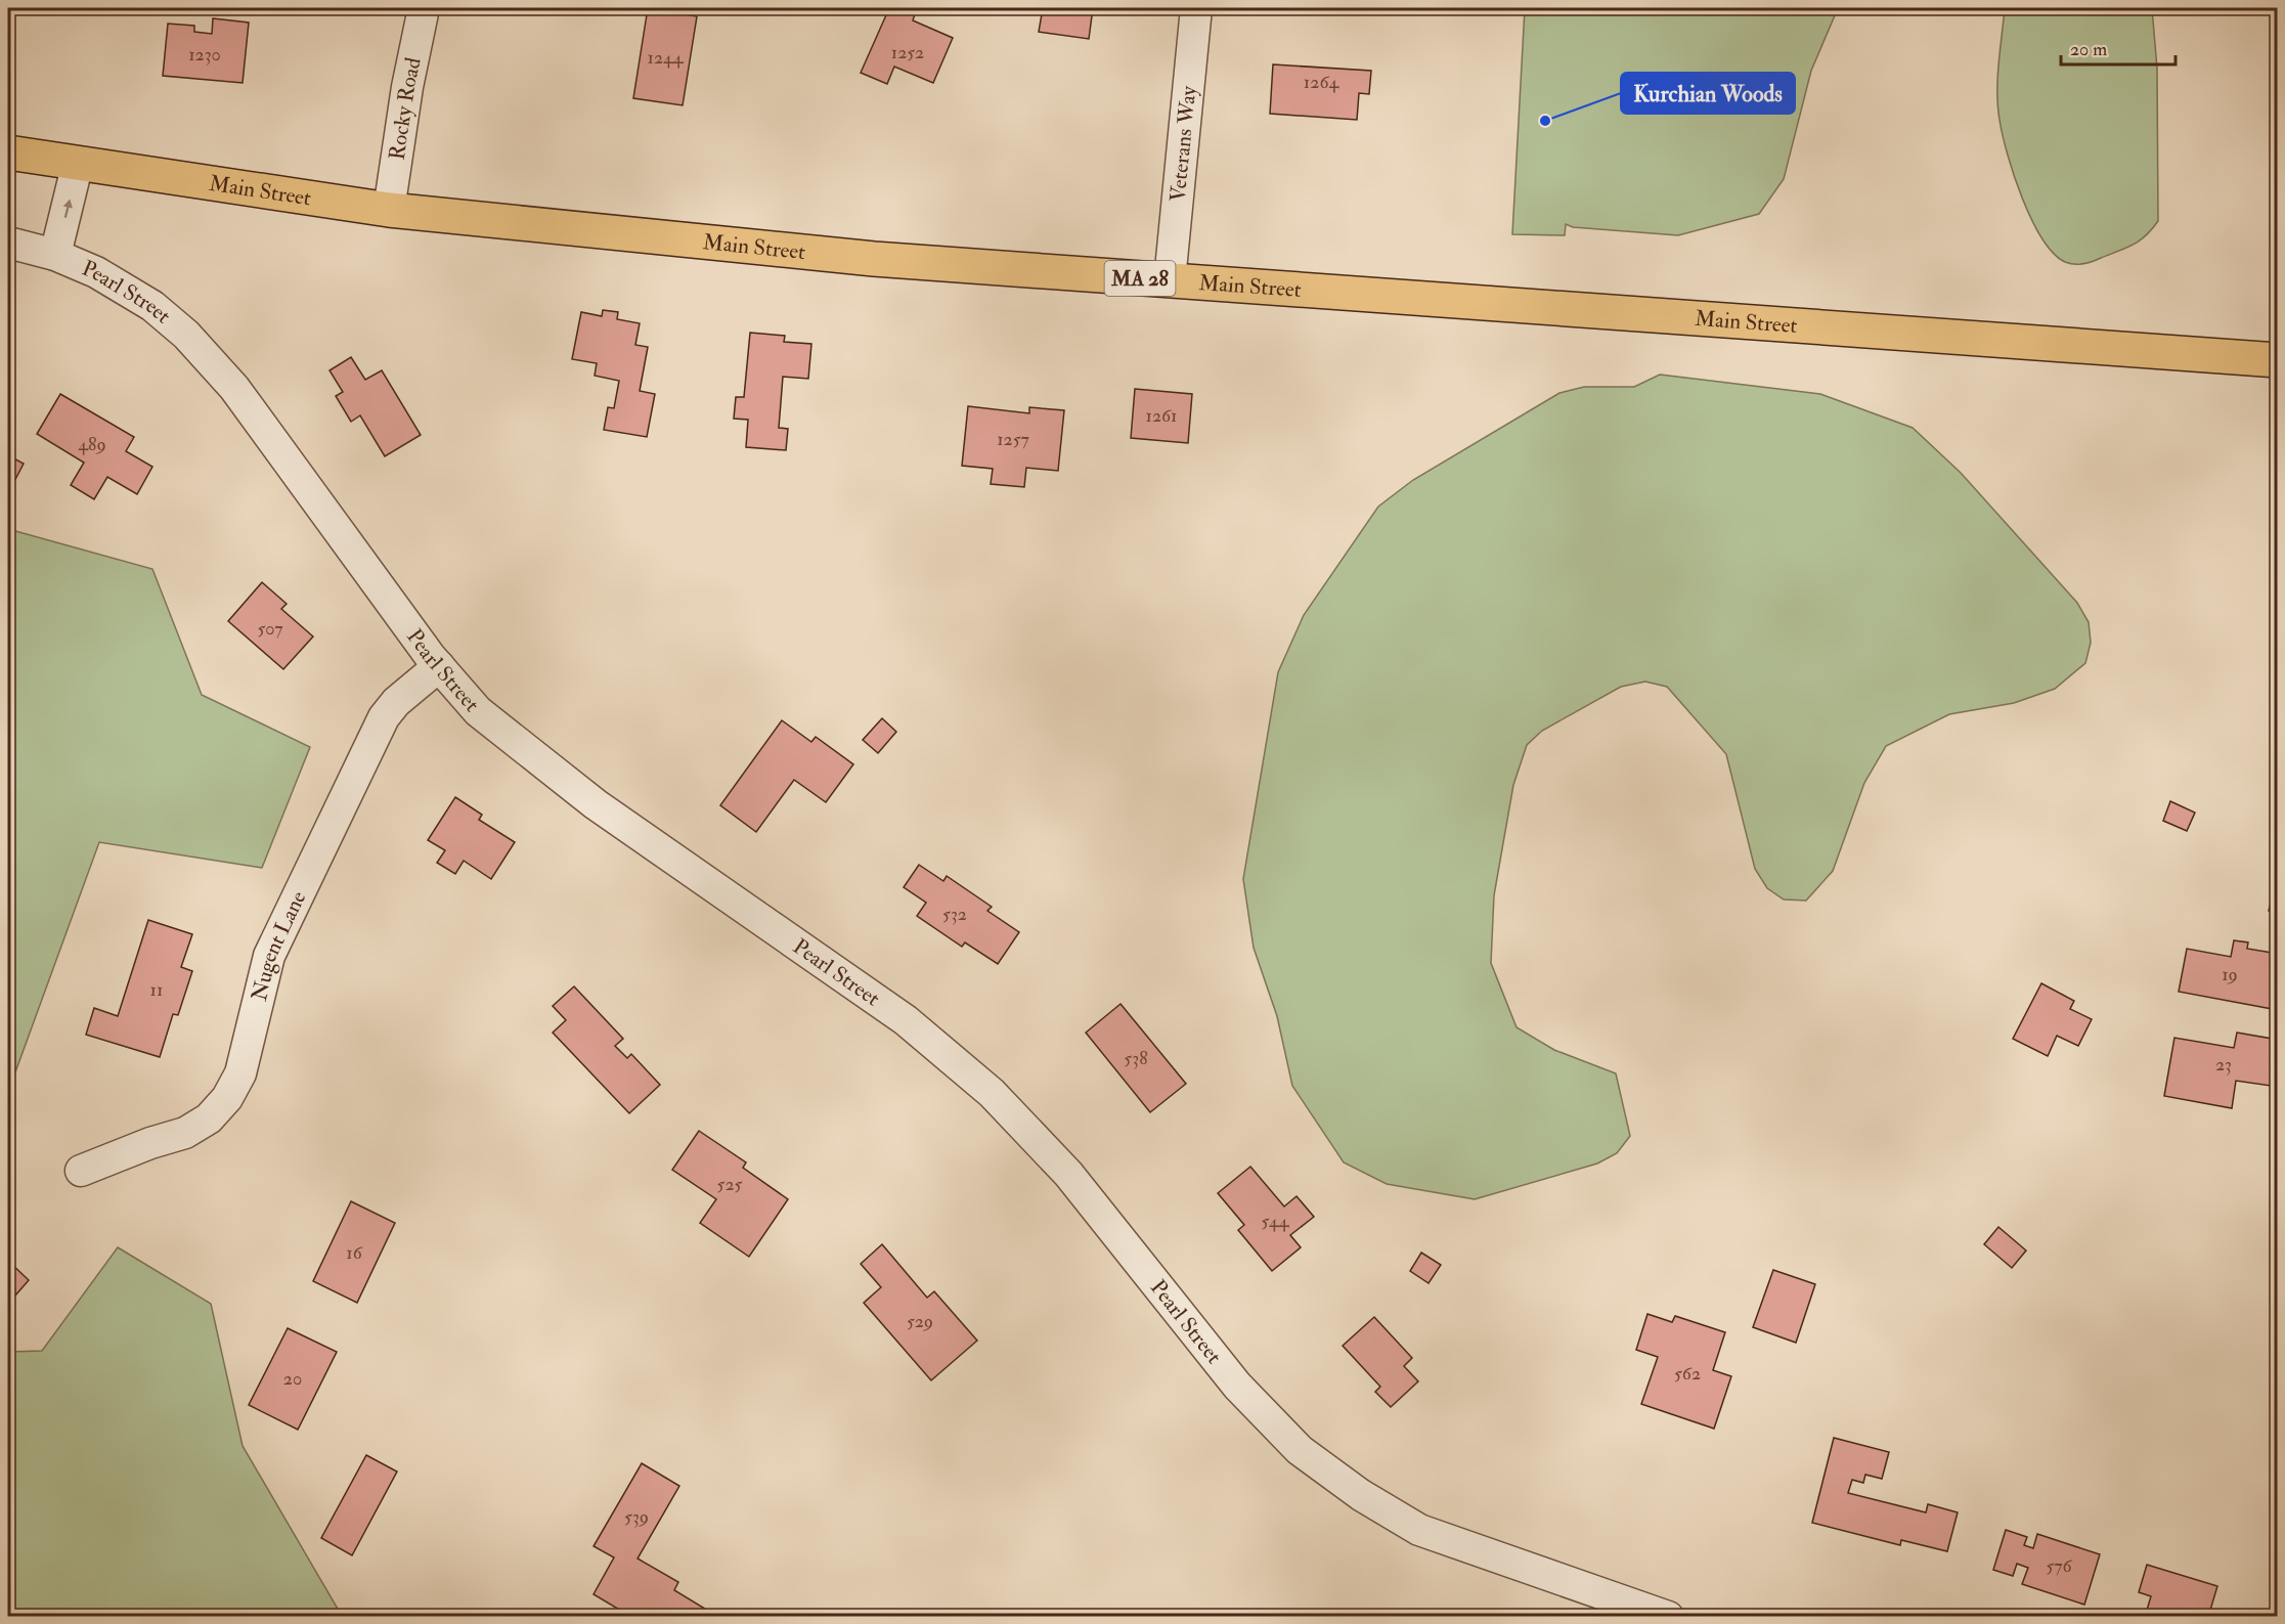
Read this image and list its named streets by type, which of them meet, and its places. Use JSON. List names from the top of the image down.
{
  "streets": {
    "main road": ["Main Street", "MA 28"],
    "street": [
      "Rocky Road",
      "Veterans Way",
      "Pearl Street",
      "Nugent Lane"
    ]
  },
  "crossings": [
    ["Rocky Road", "Main Street"],
    ["Veterans Way", "Main Street"],
    ["Main Street", "Pearl Street"],
    ["Pearl Street", "Nugent Lane"]
  ],
  "places": ["Kurchian Woods"],
  "house_numbers": [
    "1252",
    "1230",
    "1244",
    "1264",
    "1261",
    "1257",
    "489",
    "507",
    "532",
    "19",
    "11",
    "538",
    "23",
    "525",
    "544",
    "16",
    "529",
    "562",
    "20",
    "539",
    "576"
  ],
  "scale_bar": "20 m"
}
